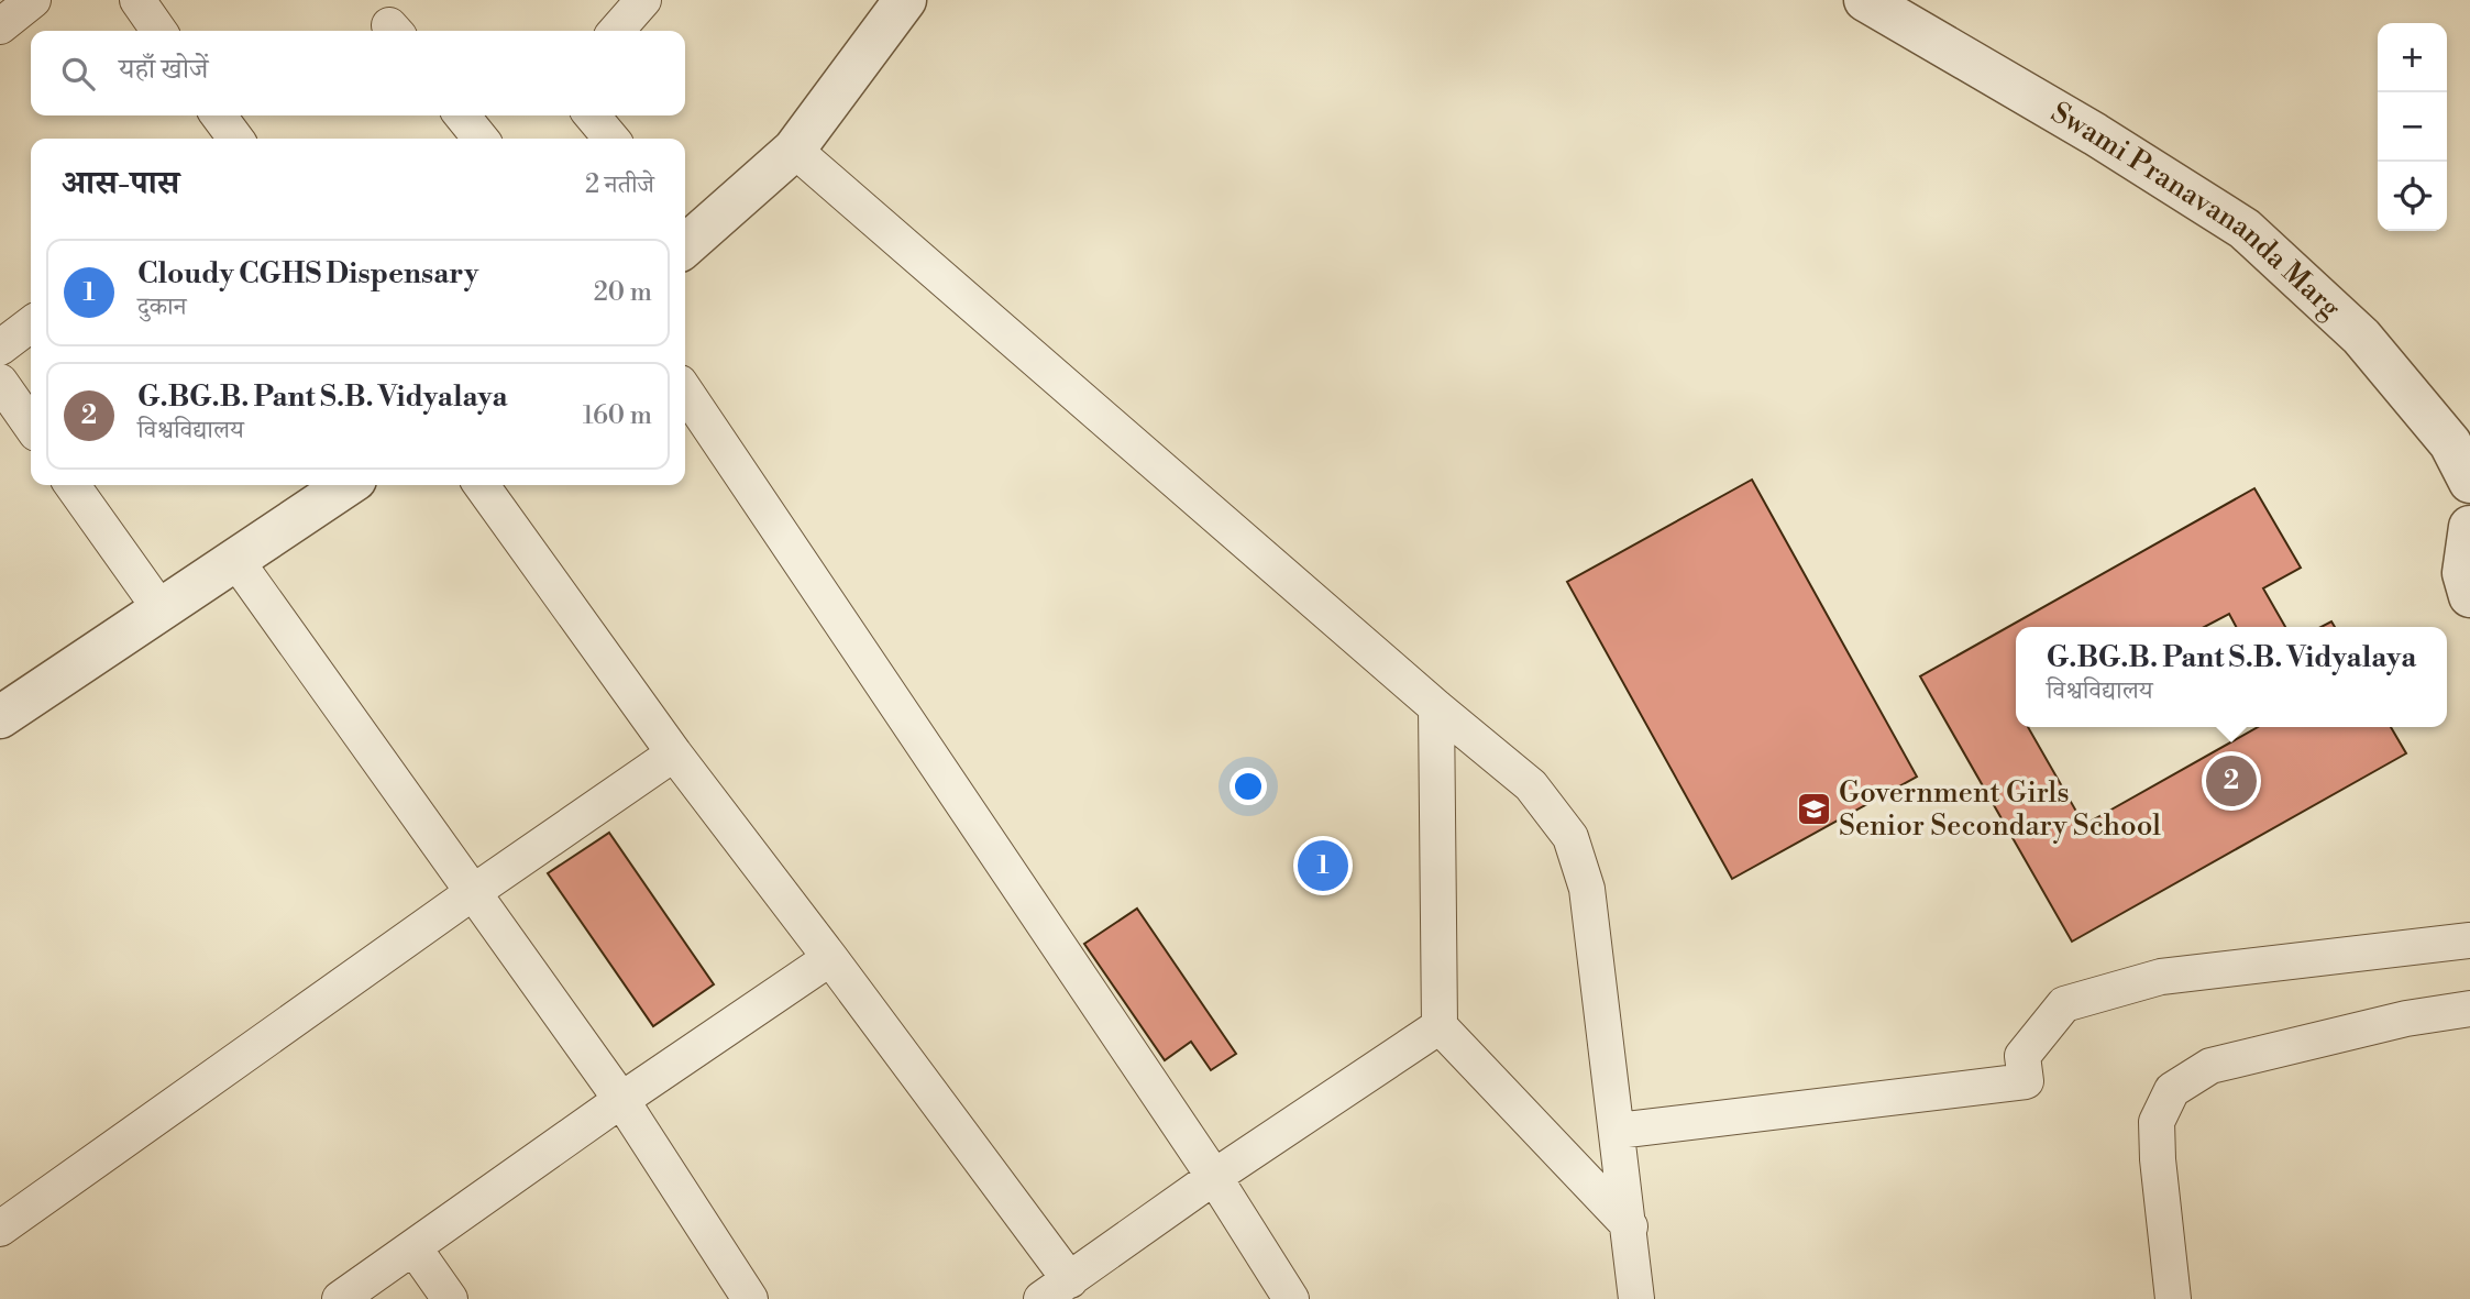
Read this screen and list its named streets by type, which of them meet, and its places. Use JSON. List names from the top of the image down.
{
  "streets": {
    "street": ["Swami Pranavananda Marg"]
  },
  "places": {
    "school or university": ["Government Girls Senior Secondary School"]
  },
  "page": {
    "map_buttons": ["+", "−"],
    "search": "यहाँ खोजें",
    "heading": ["आस-पास", "2 नतीजे"],
    "list": [
      {
        "mark": "1",
        "name": "Cloudy CGHS Dispensary",
        "note": "दुकान",
        "value": "20 m"
      },
      {
        "mark": "2",
        "name": "G.BG.B. Pant S.B. Vidyalaya",
        "note": "विश्वविद्यालय",
        "value": "160 m"
      }
    ],
    "popup": ["G.BG.B. Pant S.B. Vidyalaya", "विश्वविद्यालय"],
    "pins": ["2", "1"]
  }
}
